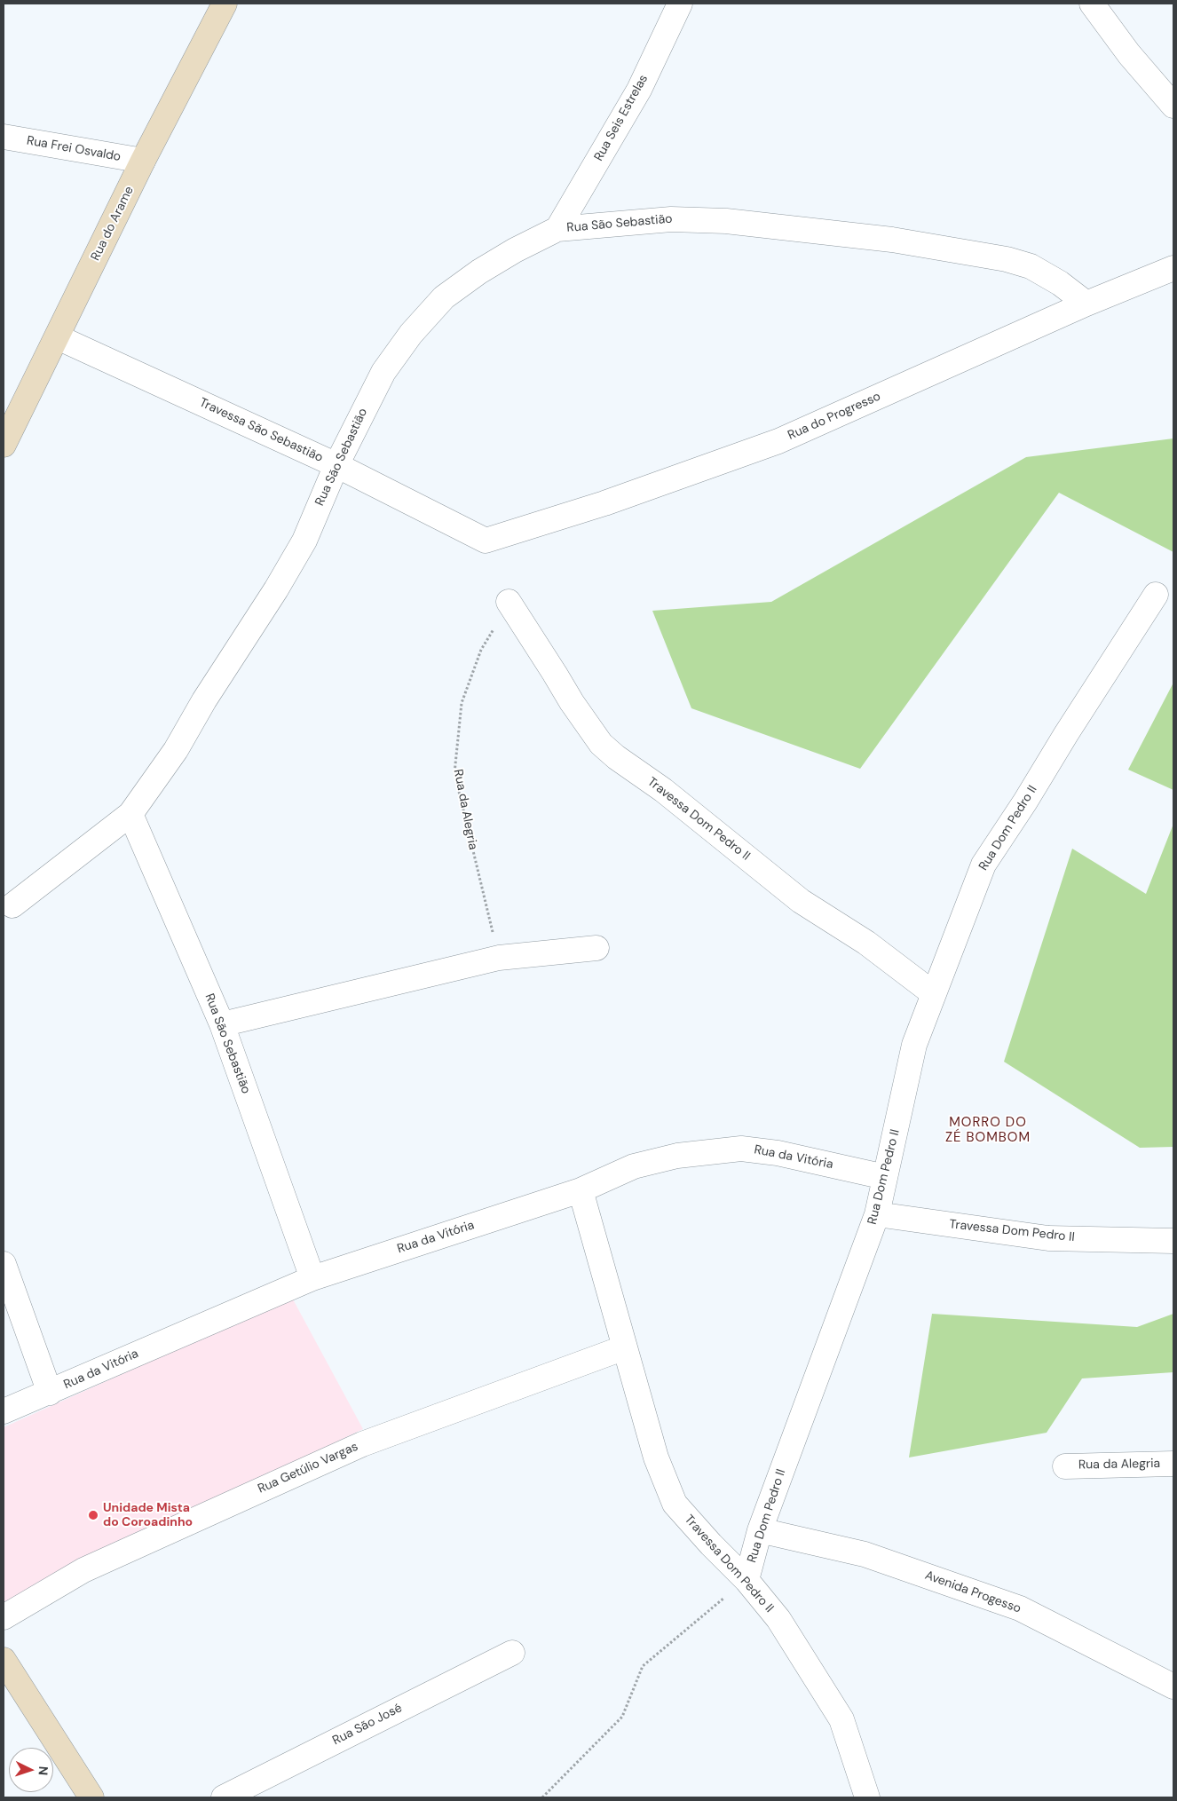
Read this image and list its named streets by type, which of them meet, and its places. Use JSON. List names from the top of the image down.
{
  "streets": {
    "main road": ["Rua do Arame"],
    "street": [
      "Rua Seis Estrelas",
      "Rua Frei Osvaldo",
      "Rua São Sebastião",
      "Rua do Progresso",
      "Travessa São Sebastião",
      "Rua da Alegria",
      "Travessa Dom Pedro II",
      "Rua Dom Pedro II",
      "Rua da Vitória",
      "Rua Getúlio Vargas",
      "Avenida Progesso",
      "Rua São José"
    ]
  },
  "crossings": [
    ["Rua Seis Estrelas", "Rua São Sebastião"],
    ["Rua Frei Osvaldo", "Rua do Arame"],
    ["Rua do Arame", "Travessa São Sebastião"],
    ["Rua São Sebastião", "Rua do Progresso"],
    ["Rua São Sebastião", "Travessa São Sebastião"],
    ["Rua São Sebastião", "Rua da Vitória"],
    ["Rua do Progresso", "Travessa São Sebastião"],
    ["Rua da Alegria", "Travessa Dom Pedro II"],
    ["Travessa Dom Pedro II", "Rua Dom Pedro II"],
    ["Travessa Dom Pedro II", "Rua da Vitória"],
    ["Travessa Dom Pedro II", "Rua Getúlio Vargas"],
    ["Rua Dom Pedro II", "Rua da Vitória"],
    ["Rua Dom Pedro II", "Avenida Progesso"]
  ],
  "districts": ["MORRO DO ZÉ BOMBOM"],
  "places": ["Unidade Mista do Coroadinho"],
  "north": "right"
}
